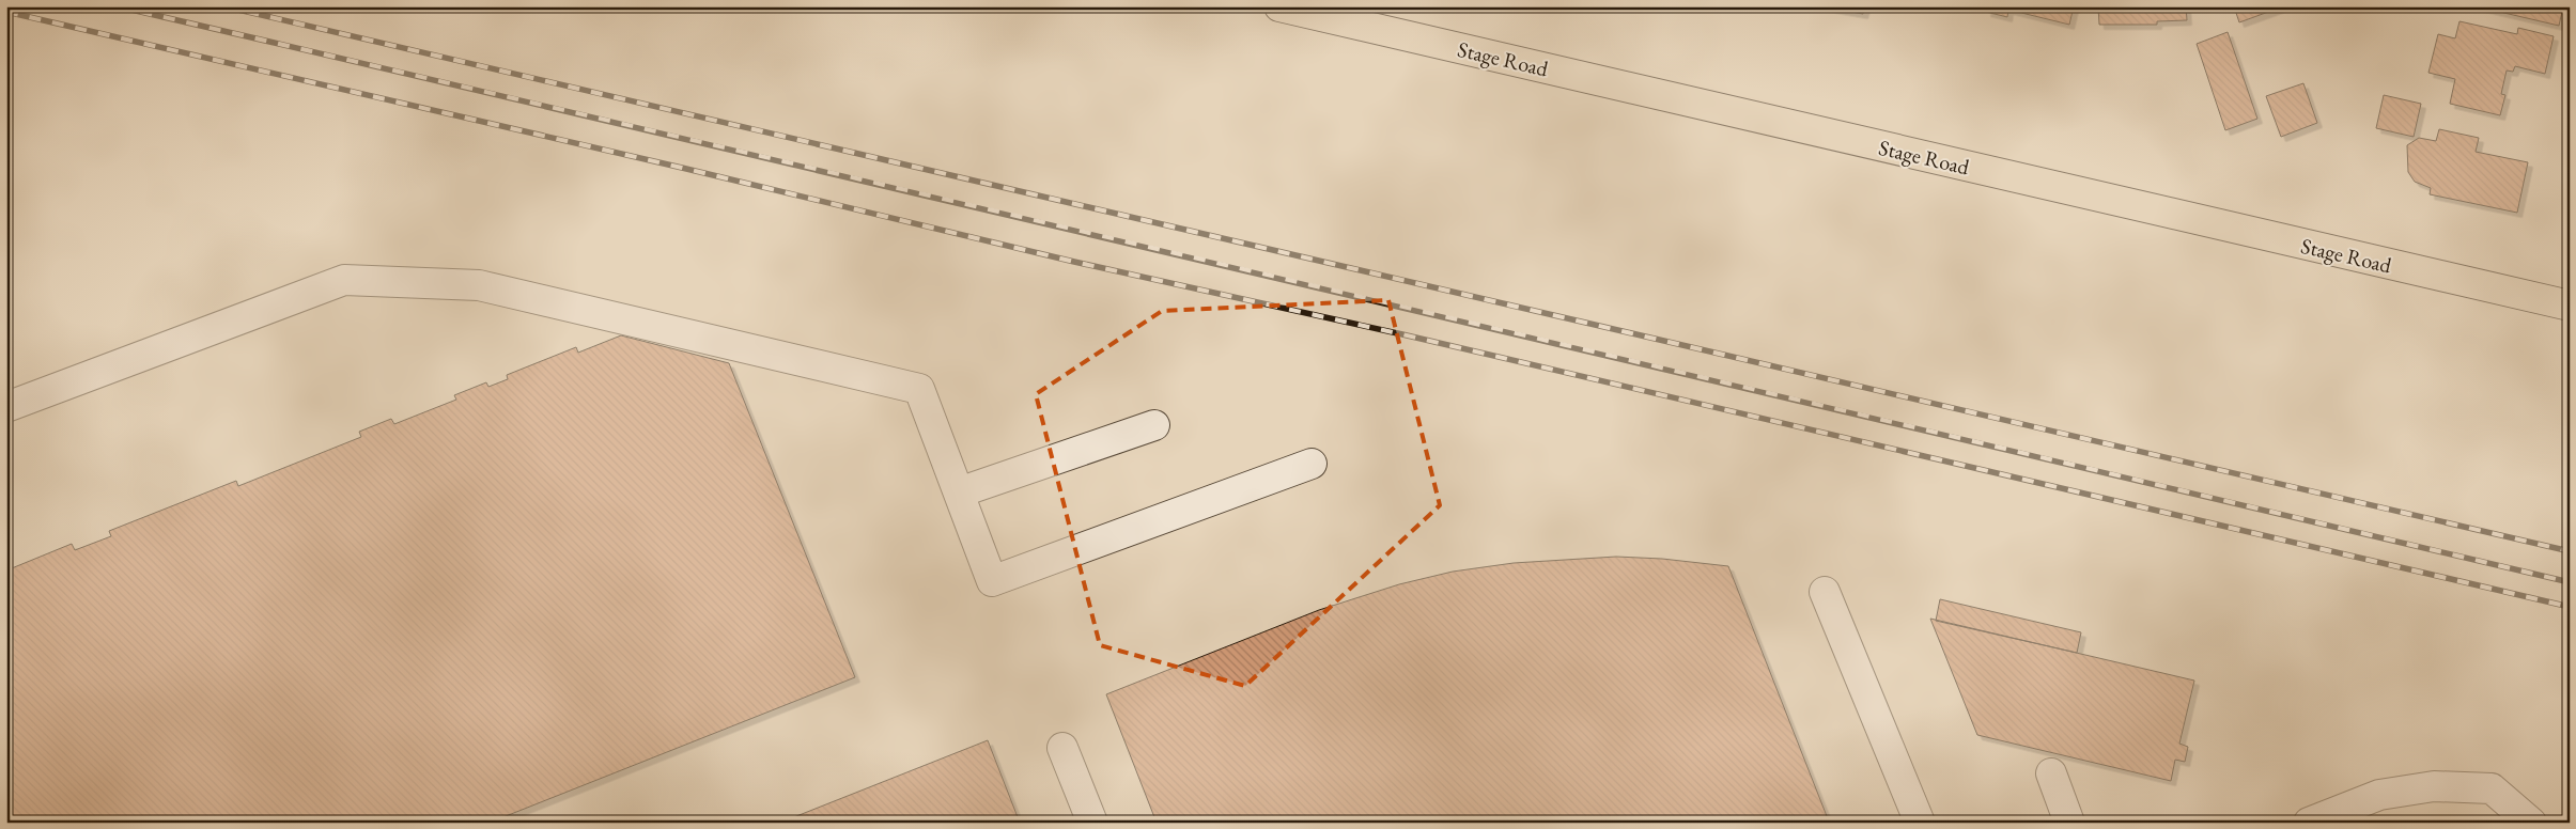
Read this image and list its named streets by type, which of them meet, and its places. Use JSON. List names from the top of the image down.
{
  "streets": {
    "main road": ["Stage Road"]
  }
}
